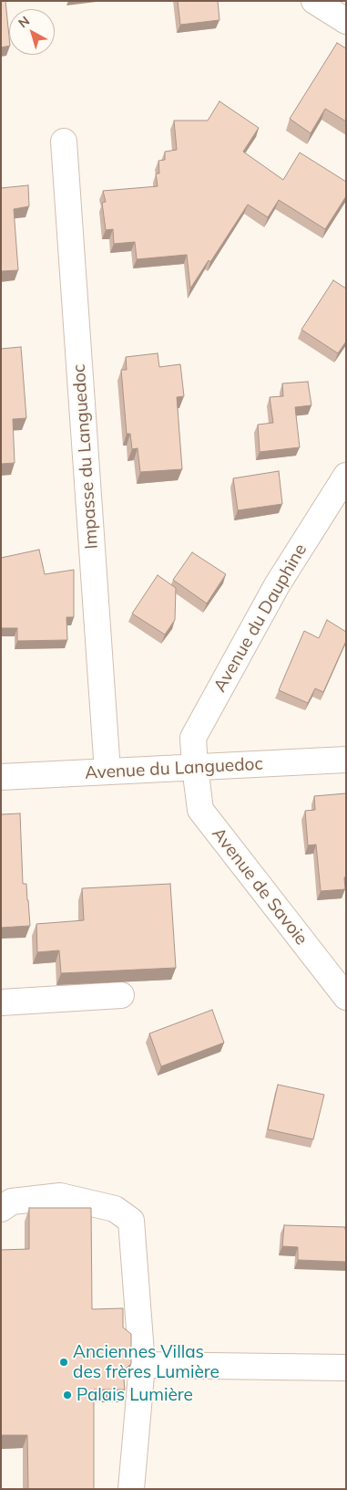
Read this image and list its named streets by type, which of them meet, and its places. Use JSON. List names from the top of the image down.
{
  "streets": {
    "street": [
      "Impasse du Languedoc",
      "Avenue du Dauphine",
      "Avenue du Languedoc",
      "Avenue de Savoie"
    ]
  },
  "crossings": [
    ["Impasse du Languedoc", "Avenue du Languedoc"],
    ["Avenue du Dauphine", "Avenue du Languedoc"],
    ["Avenue du Dauphine", "Avenue de Savoie"],
    ["Avenue du Languedoc", "Avenue de Savoie"]
  ],
  "places": ["Anciennes Villas des frères Lumière", "Palais Lumière"],
  "north": "top left"
}
